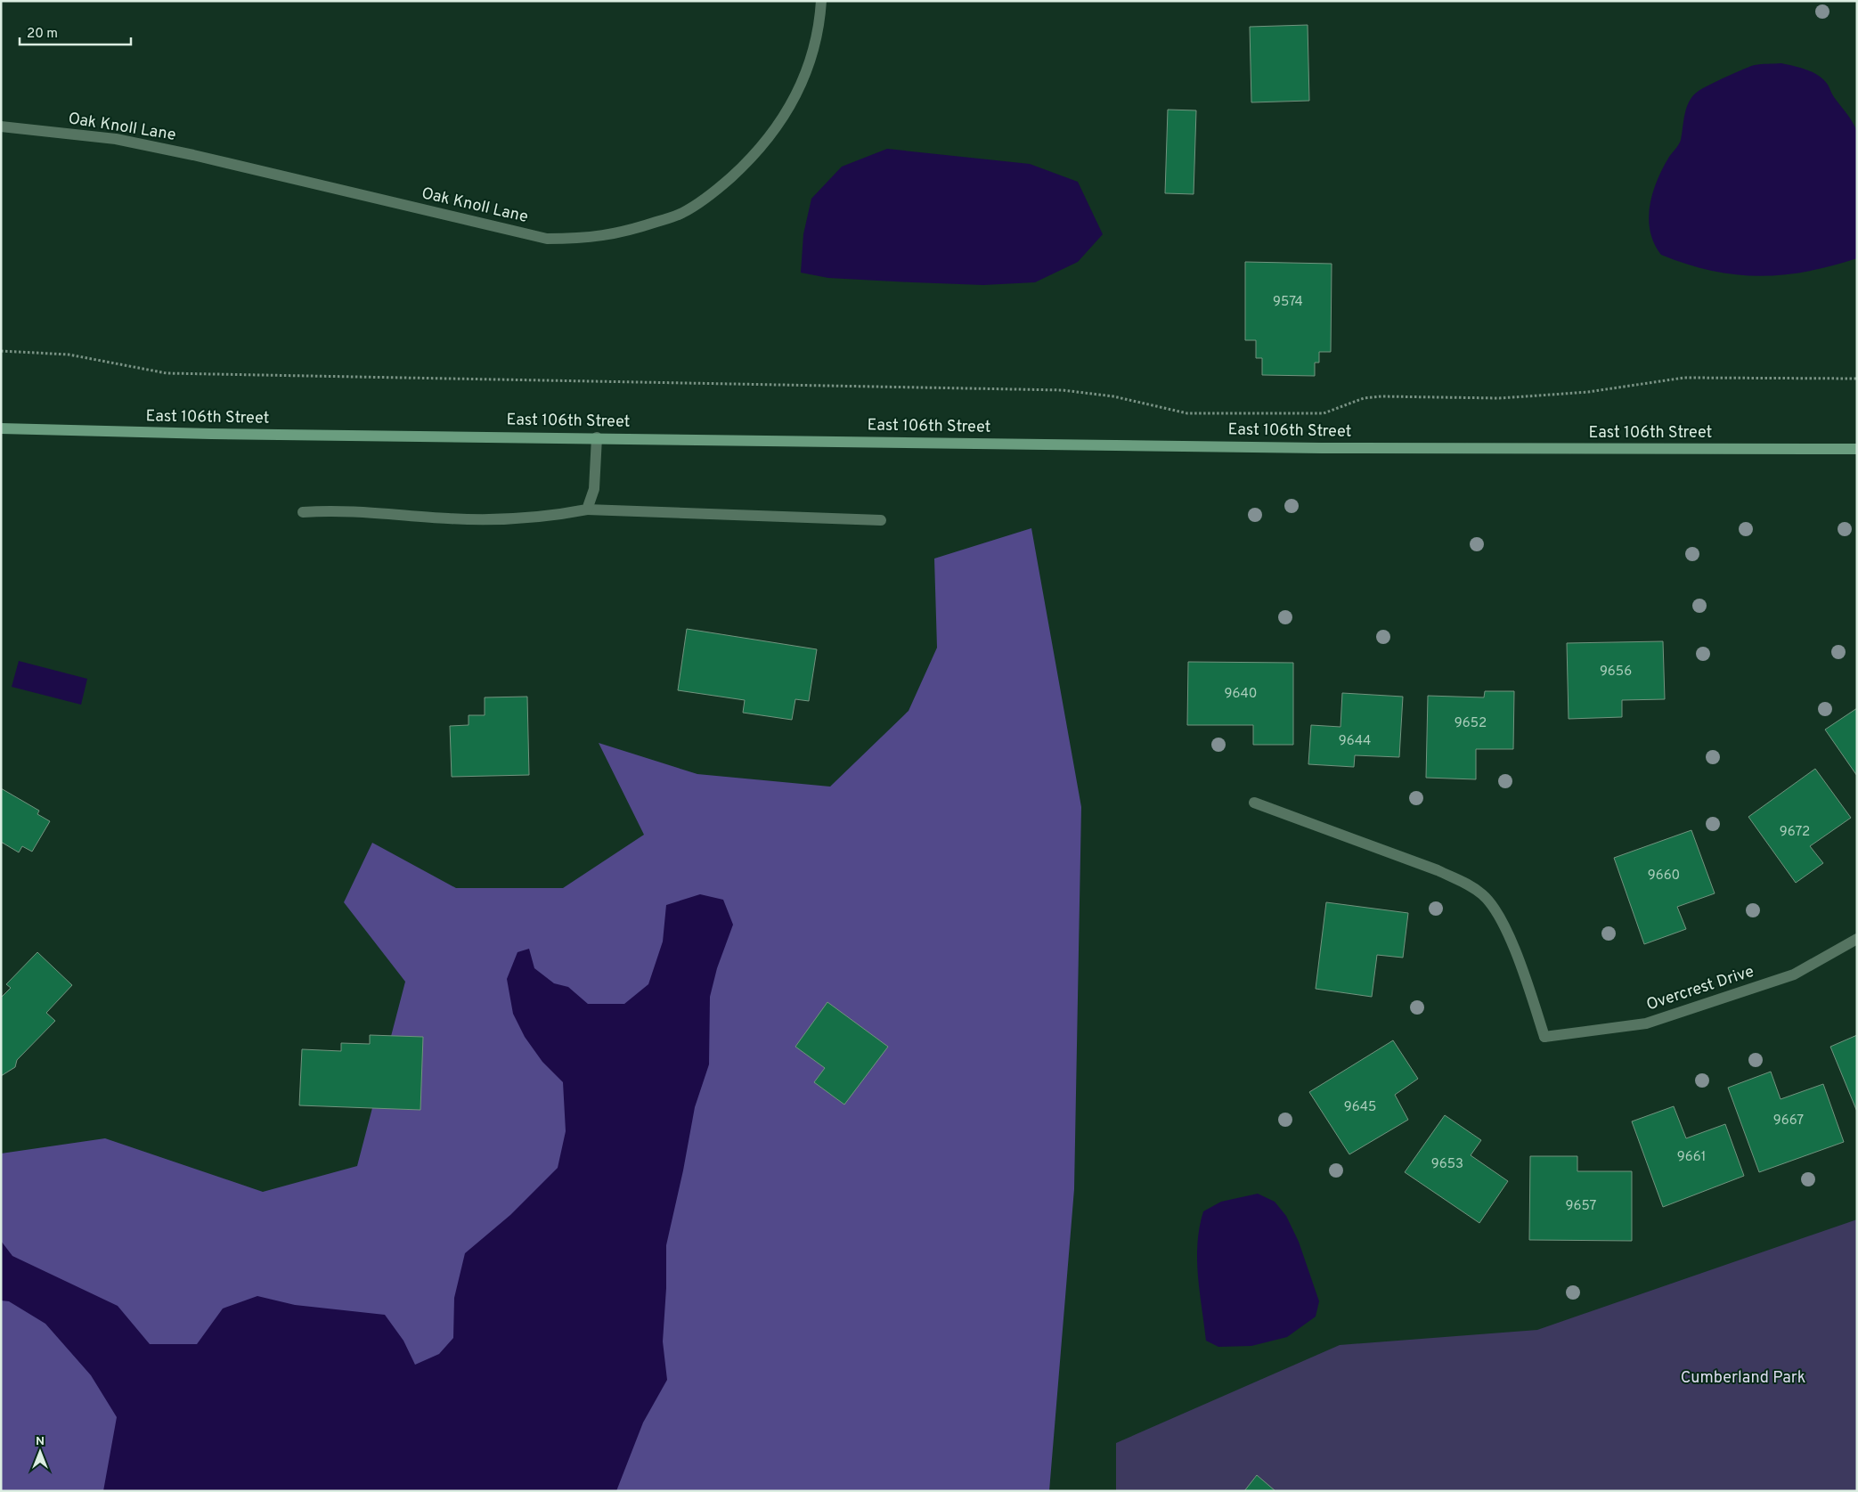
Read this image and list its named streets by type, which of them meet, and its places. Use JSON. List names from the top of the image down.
{
  "streets": {
    "main road": ["East 106th Street"],
    "street": ["Oak Knoll Lane", "Overcrest Drive"]
  },
  "parks": ["Cumberland Park"],
  "house_numbers": [
    "9574",
    "9656",
    "9640",
    "9652",
    "9644",
    "9672",
    "9660",
    "9645",
    "9667",
    "9661",
    "9653",
    "9657"
  ],
  "scale_bar": "20 m",
  "north": "top"
}
